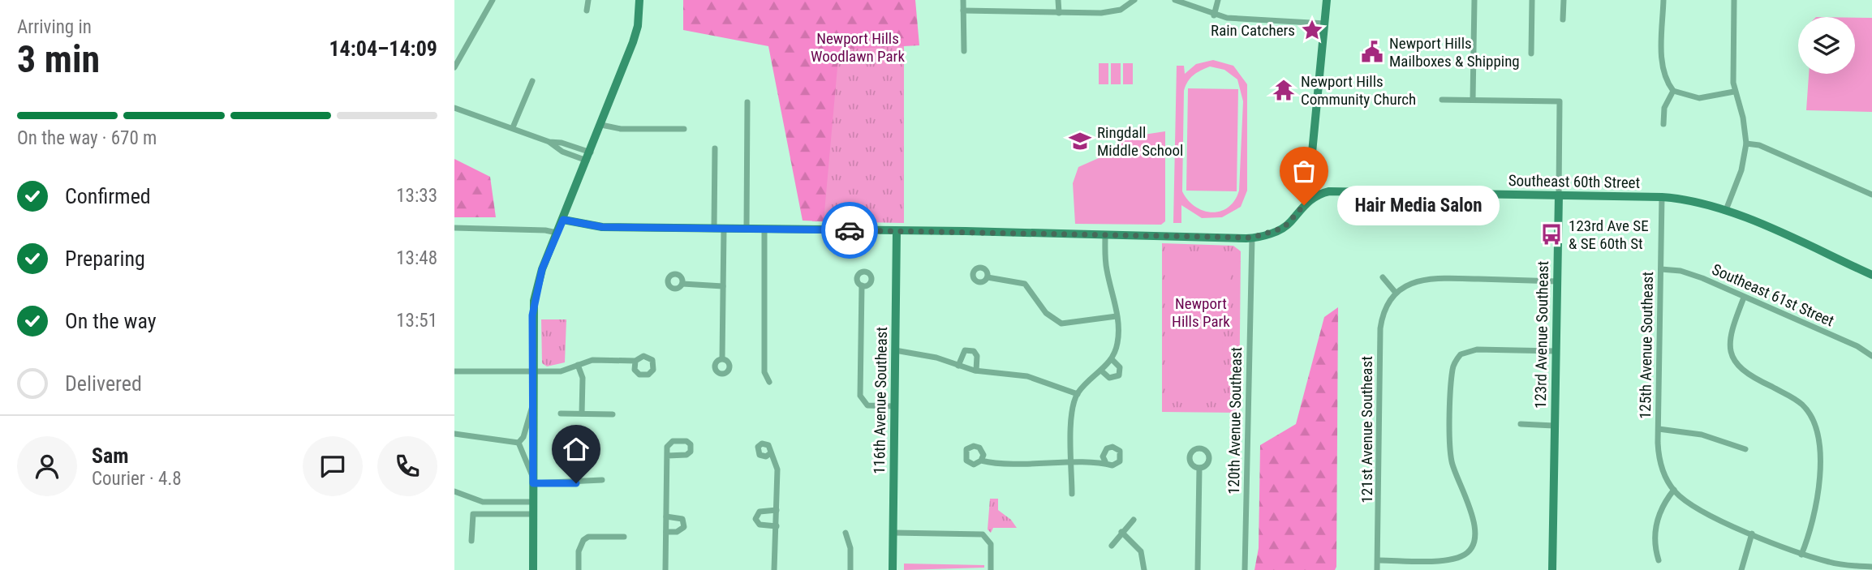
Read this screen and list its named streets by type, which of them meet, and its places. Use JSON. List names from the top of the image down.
{
  "streets": {
    "street": [
      "Southeast 60th Street",
      "Southeast 61st Street",
      "123rd Avenue Southeast",
      "125th Avenue Southeast",
      "116th Avenue Southeast",
      "120th Avenue Southeast",
      "121st Avenue Southeast"
    ]
  },
  "crossings": [
    ["Southeast 60th Street", "123rd Avenue Southeast"],
    ["Southeast 60th Street", "125th Avenue Southeast"],
    ["Southeast 61st Street", "125th Avenue Southeast"]
  ],
  "parks": ["Newport Hills Woodlawn Park", "Newport Hills Park"],
  "places": {
    "place": ["Rain Catchers"],
    "public building": ["Newport Hills Mailboxes & Shipping"],
    "temple": ["Newport Hills Community Church"],
    "school or university": ["Ringdall Middle School"],
    "other": ["Hair Media Salon"],
    "bus stop": ["123rd Ave SE & SE 60th St"]
  },
  "page": {
    "heading": ["3 min", "Arriving in", "14:04–14:09"],
    "panel": ["Sam", "Courier · 4.8"],
    "bar": "On the way · 670 m",
    "list": [
      ["Confirmed", "13:33"],
      ["Preparing", "13:48"],
      ["On the way", "13:51"],
      "Delivered"
    ],
    "bubble": "Hair Media Salon"
  }
}
